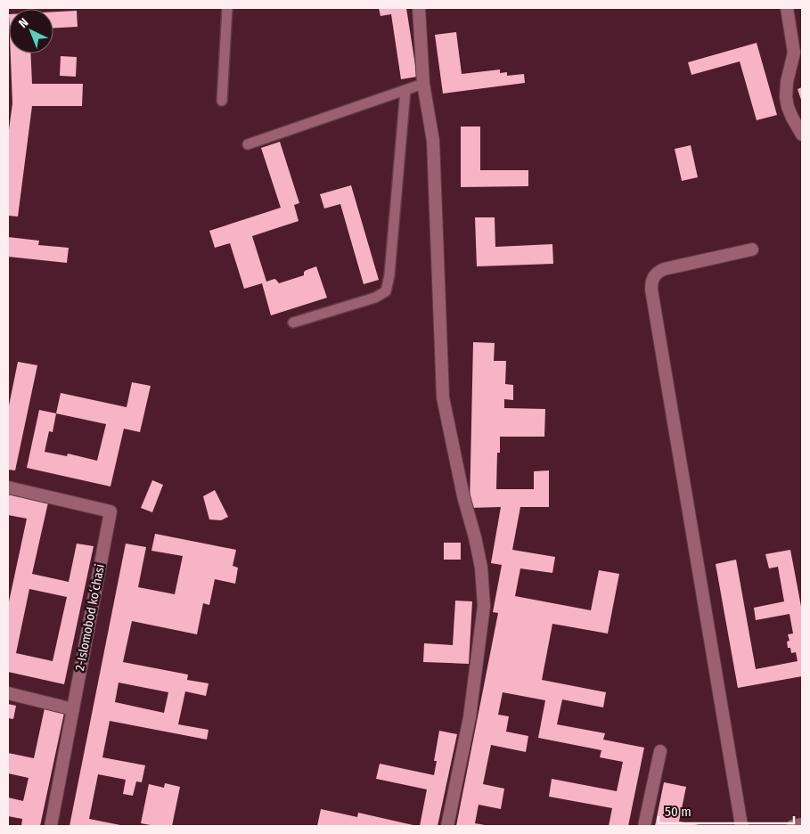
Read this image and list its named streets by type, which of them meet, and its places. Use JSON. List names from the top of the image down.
{
  "streets": {
    "street": ["2-Islomobod koʻchasi"]
  },
  "scale_bar": "50 m",
  "north": "top left"
}
